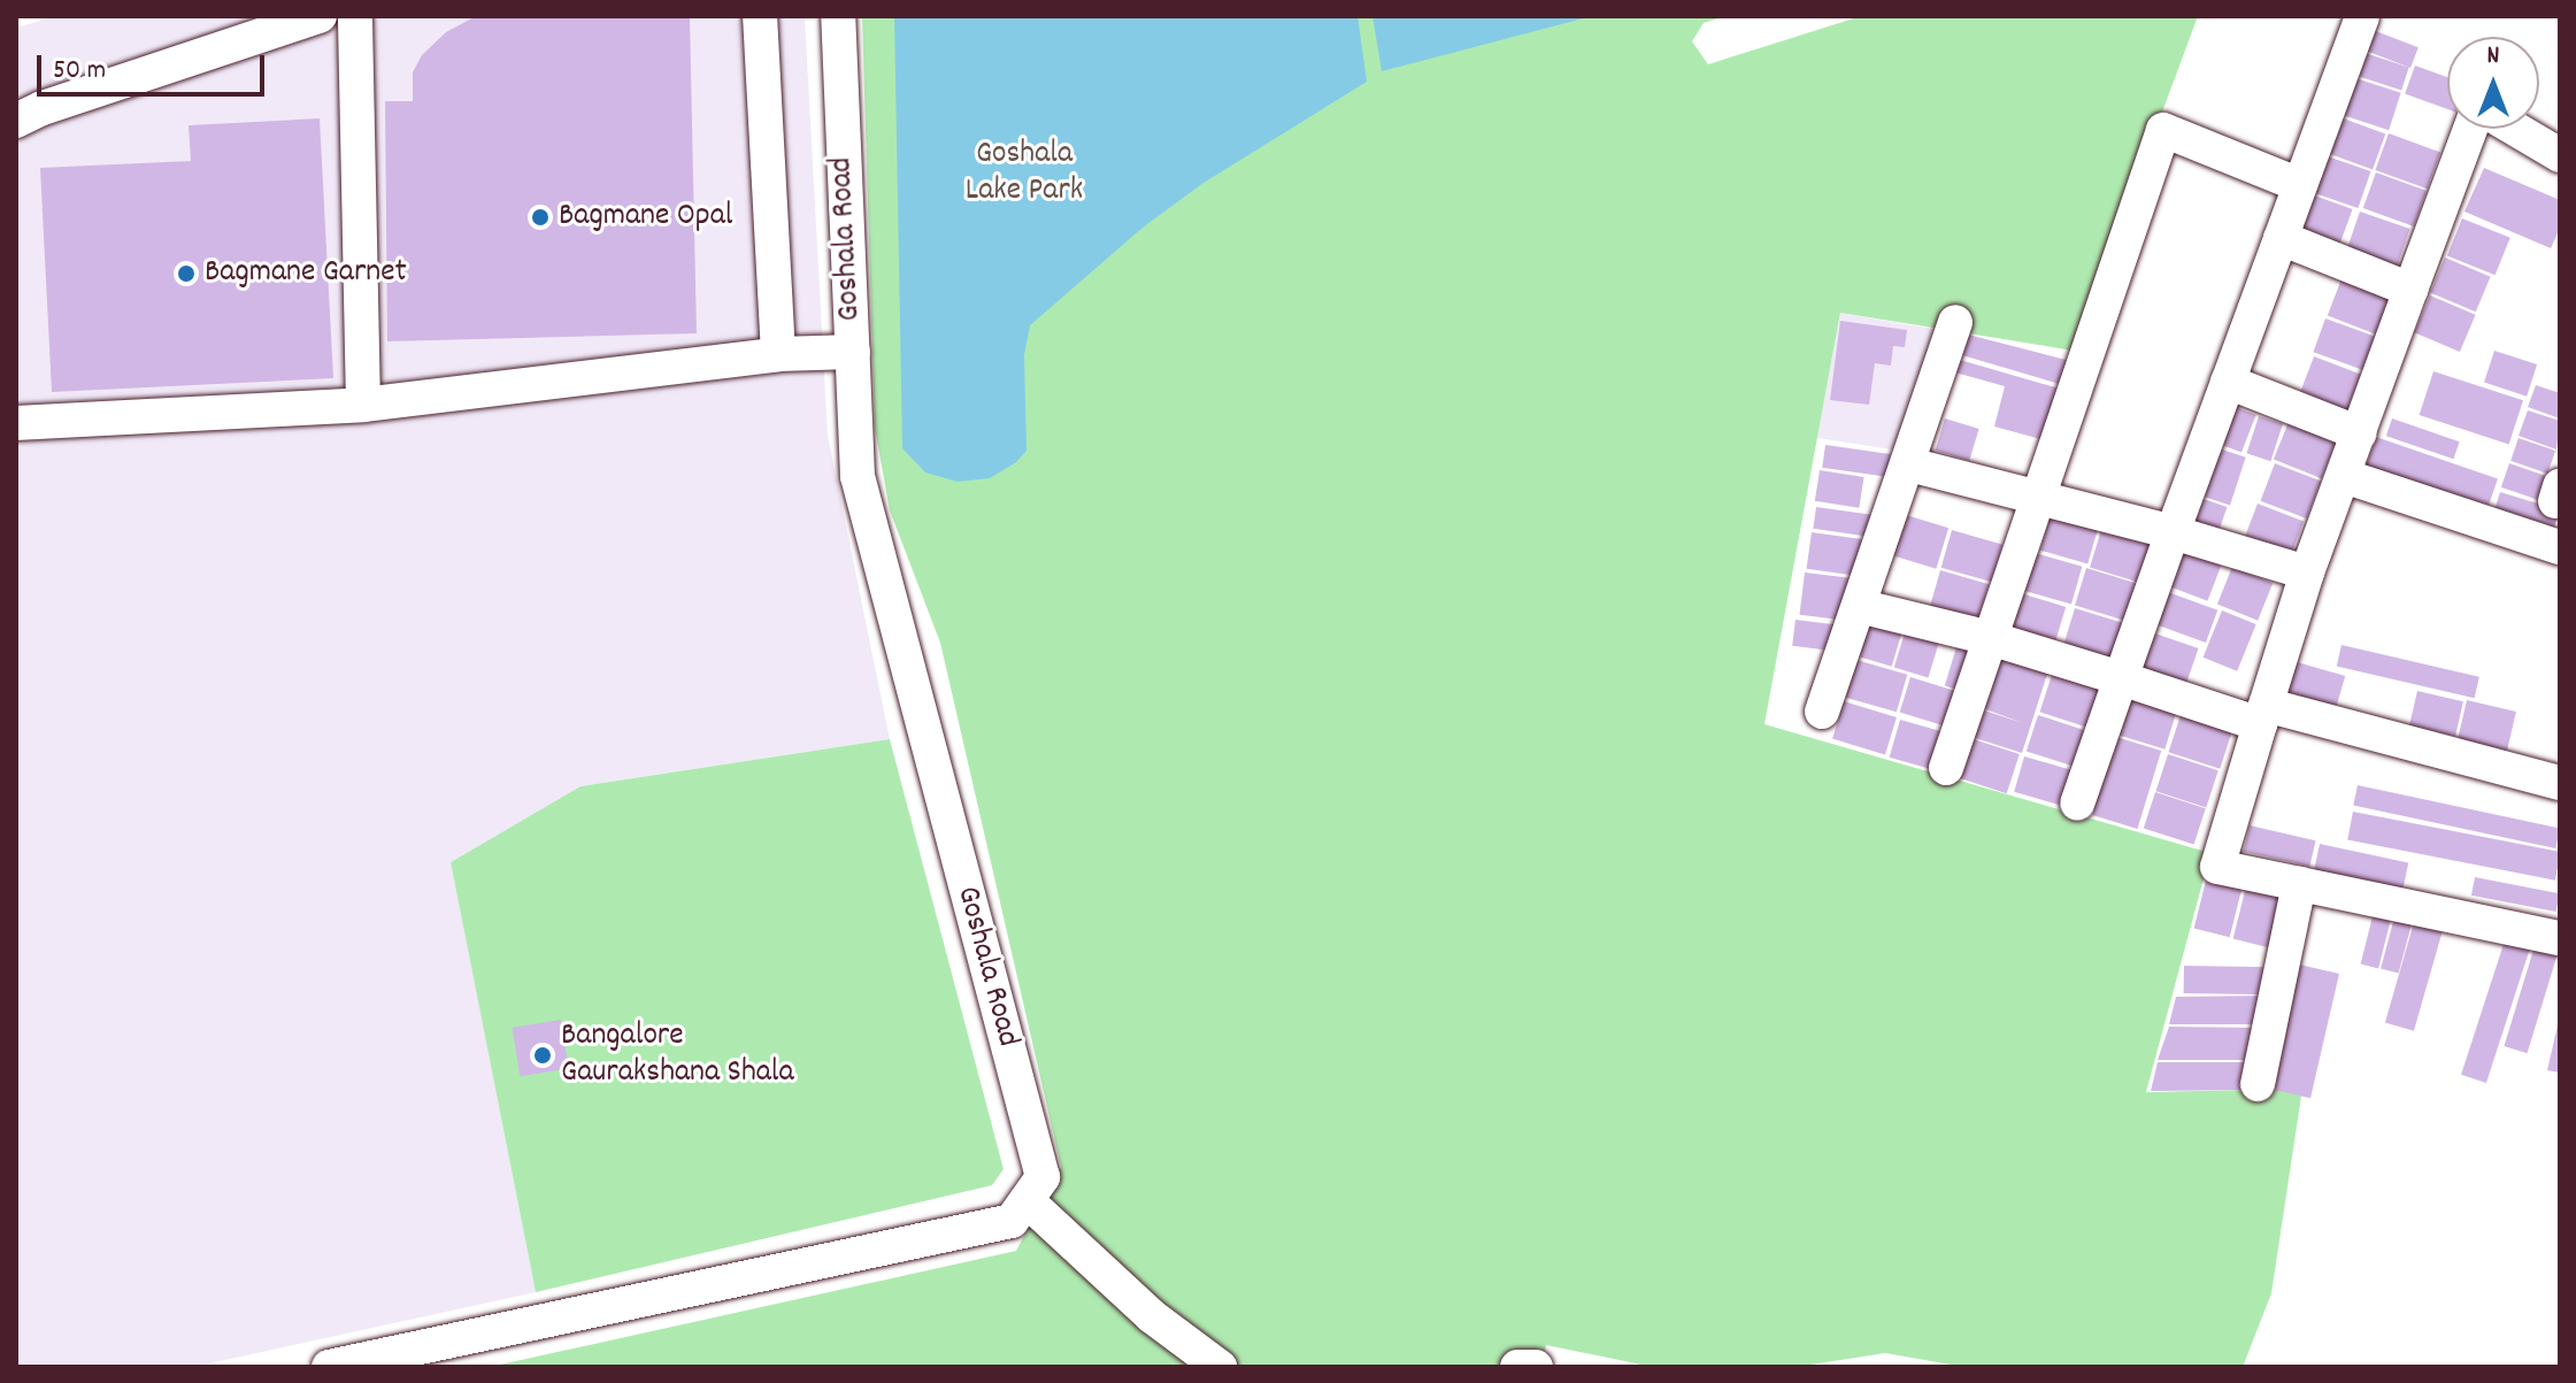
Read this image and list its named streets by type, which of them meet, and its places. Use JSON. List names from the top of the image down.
{
  "streets": {
    "street": ["Goshala Road"]
  },
  "parks": ["Goshala Lake Park"],
  "places": ["Bagmane Opal", "Bagmane Garnet", "Bangalore Gaurakshana Shala"],
  "scale_bar": "50 m",
  "north": "top"
}
